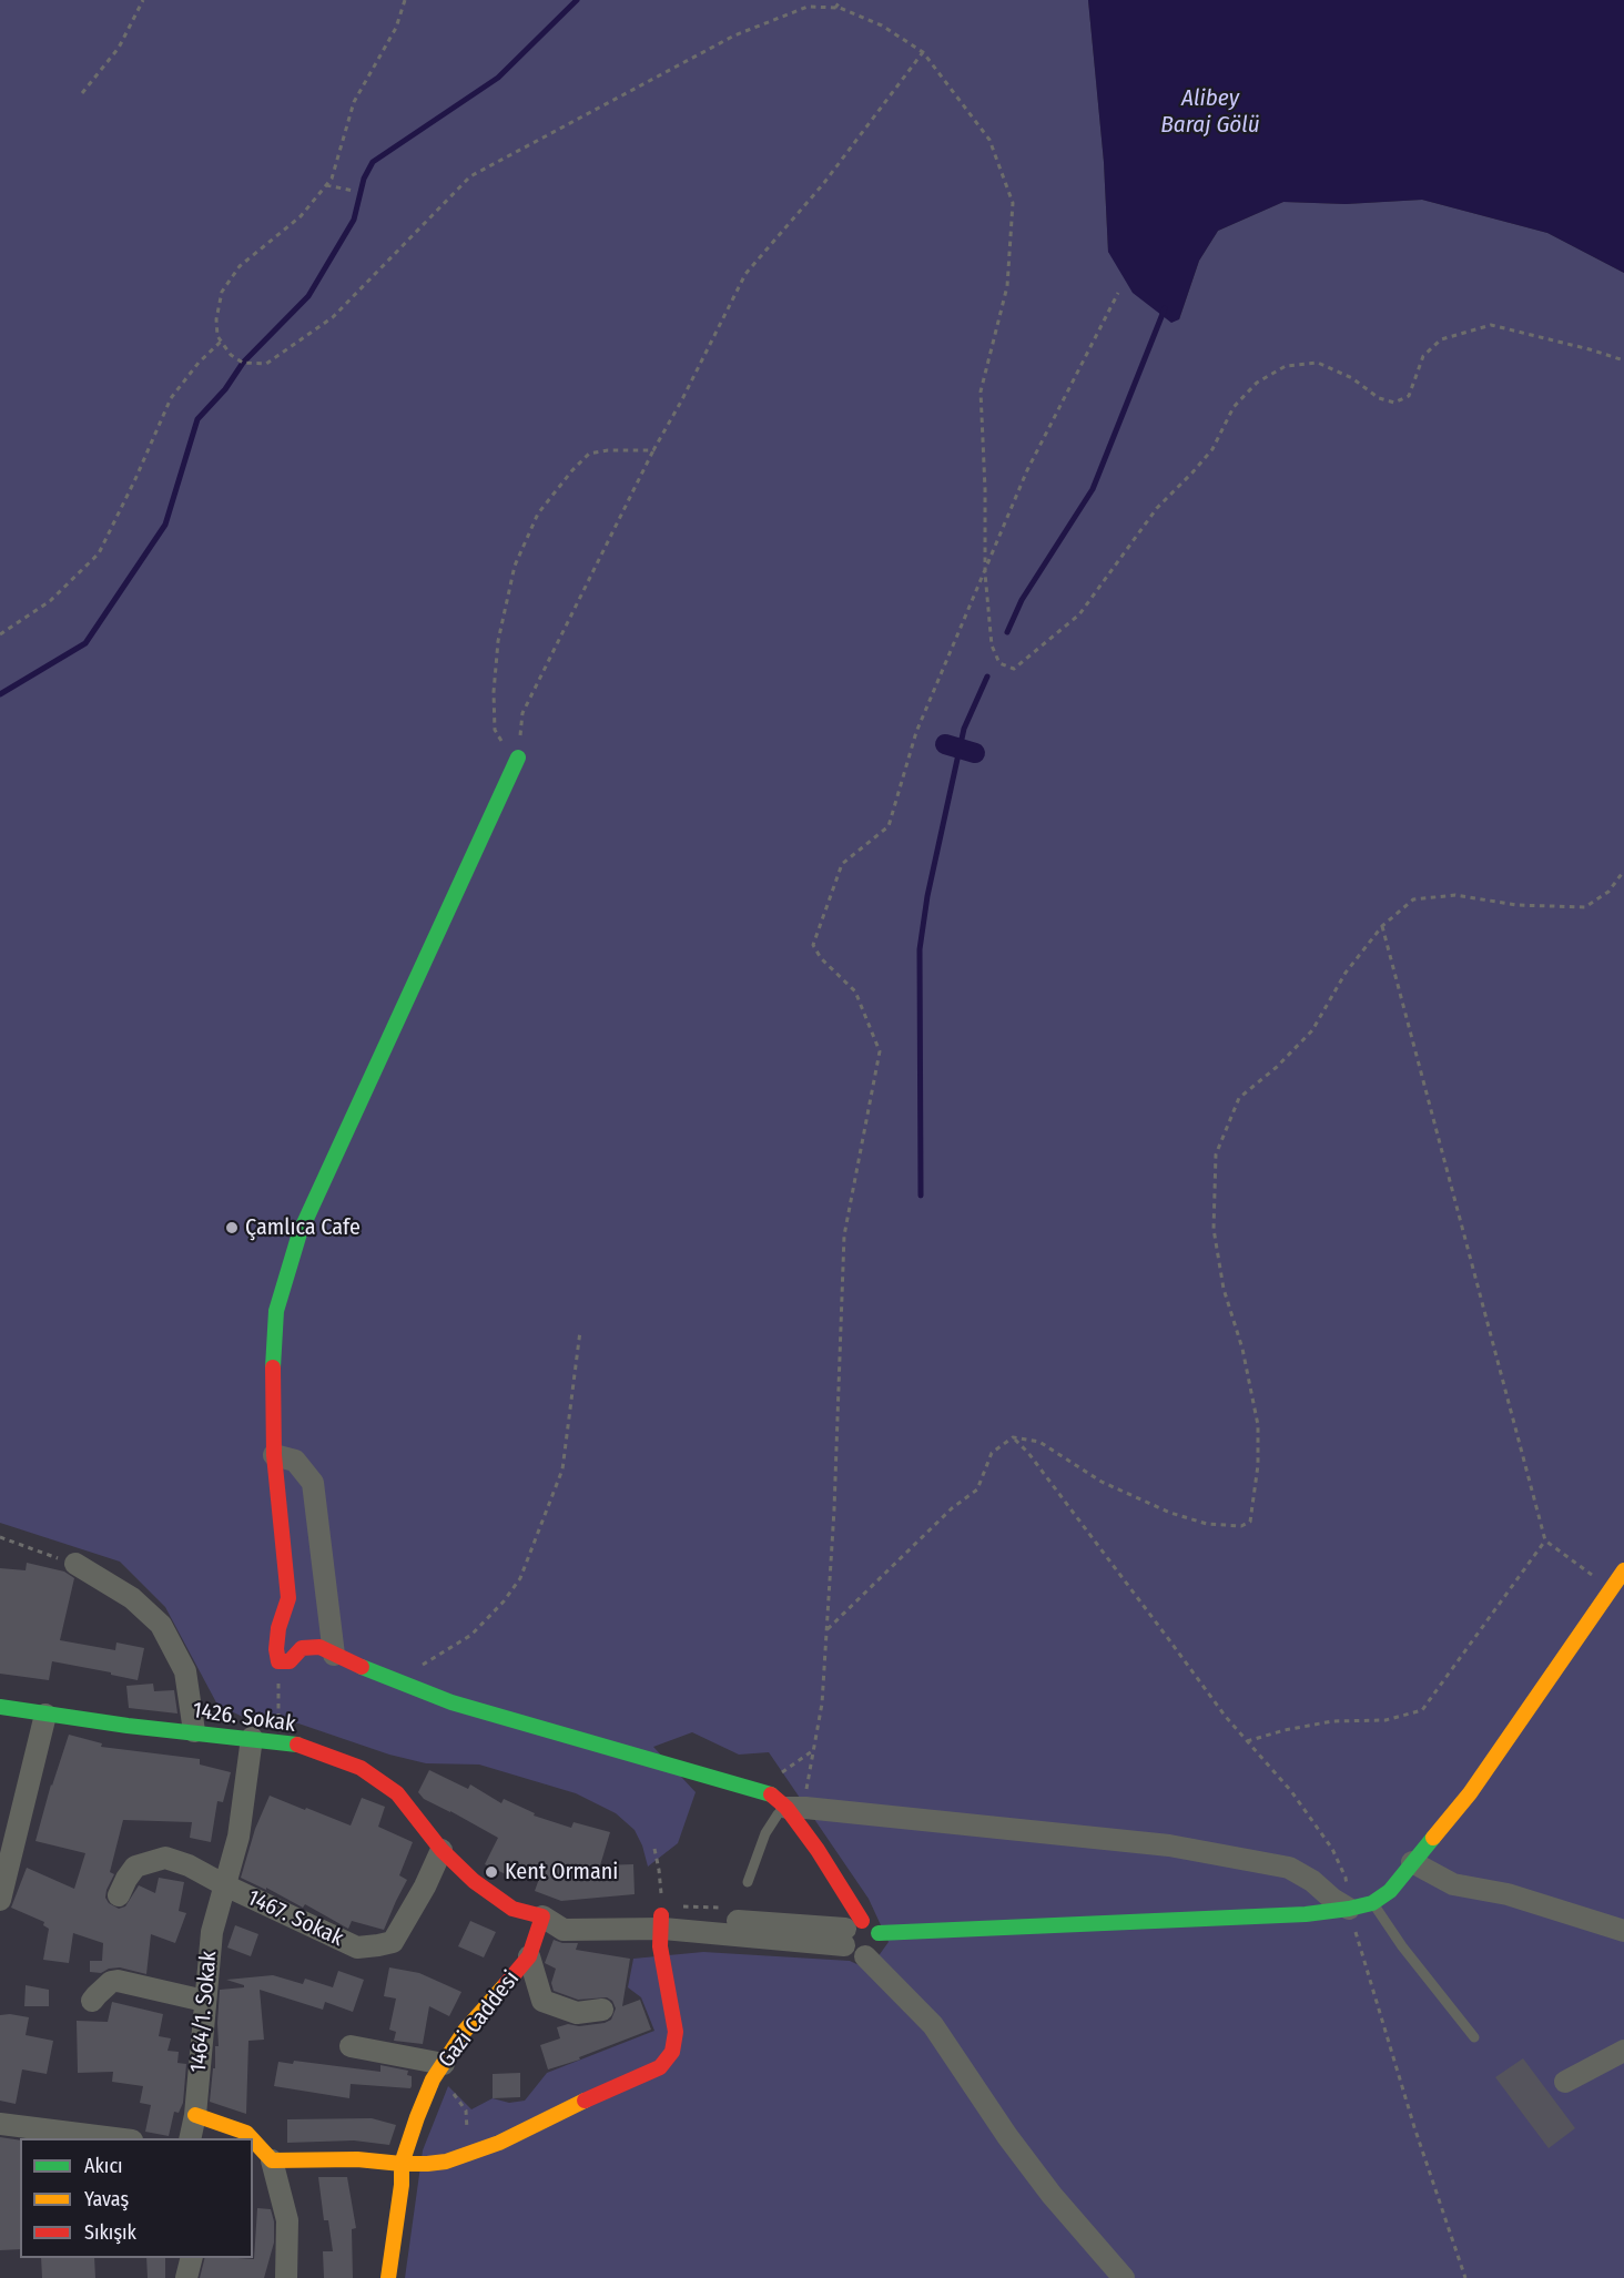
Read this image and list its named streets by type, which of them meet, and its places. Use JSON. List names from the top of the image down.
{
  "streets": {
    "street": [
      "1426. Sokak",
      "1467. Sokak",
      "1464/1. Sokak",
      "Gazi Caddesi"
    ]
  },
  "crossings": [
    ["1426. Sokak", "1467. Sokak"],
    ["1426. Sokak", "1464/1. Sokak"],
    ["1426. Sokak", "Gazi Caddesi"],
    ["1467. Sokak", "1464/1. Sokak"]
  ],
  "water": ["Alibey Baraj Gölü"],
  "places": ["Çamlıca Cafe", "Kent Ormani"],
  "legend": ["Akıcı", "Yavaş", "Sıkışık"]
}
